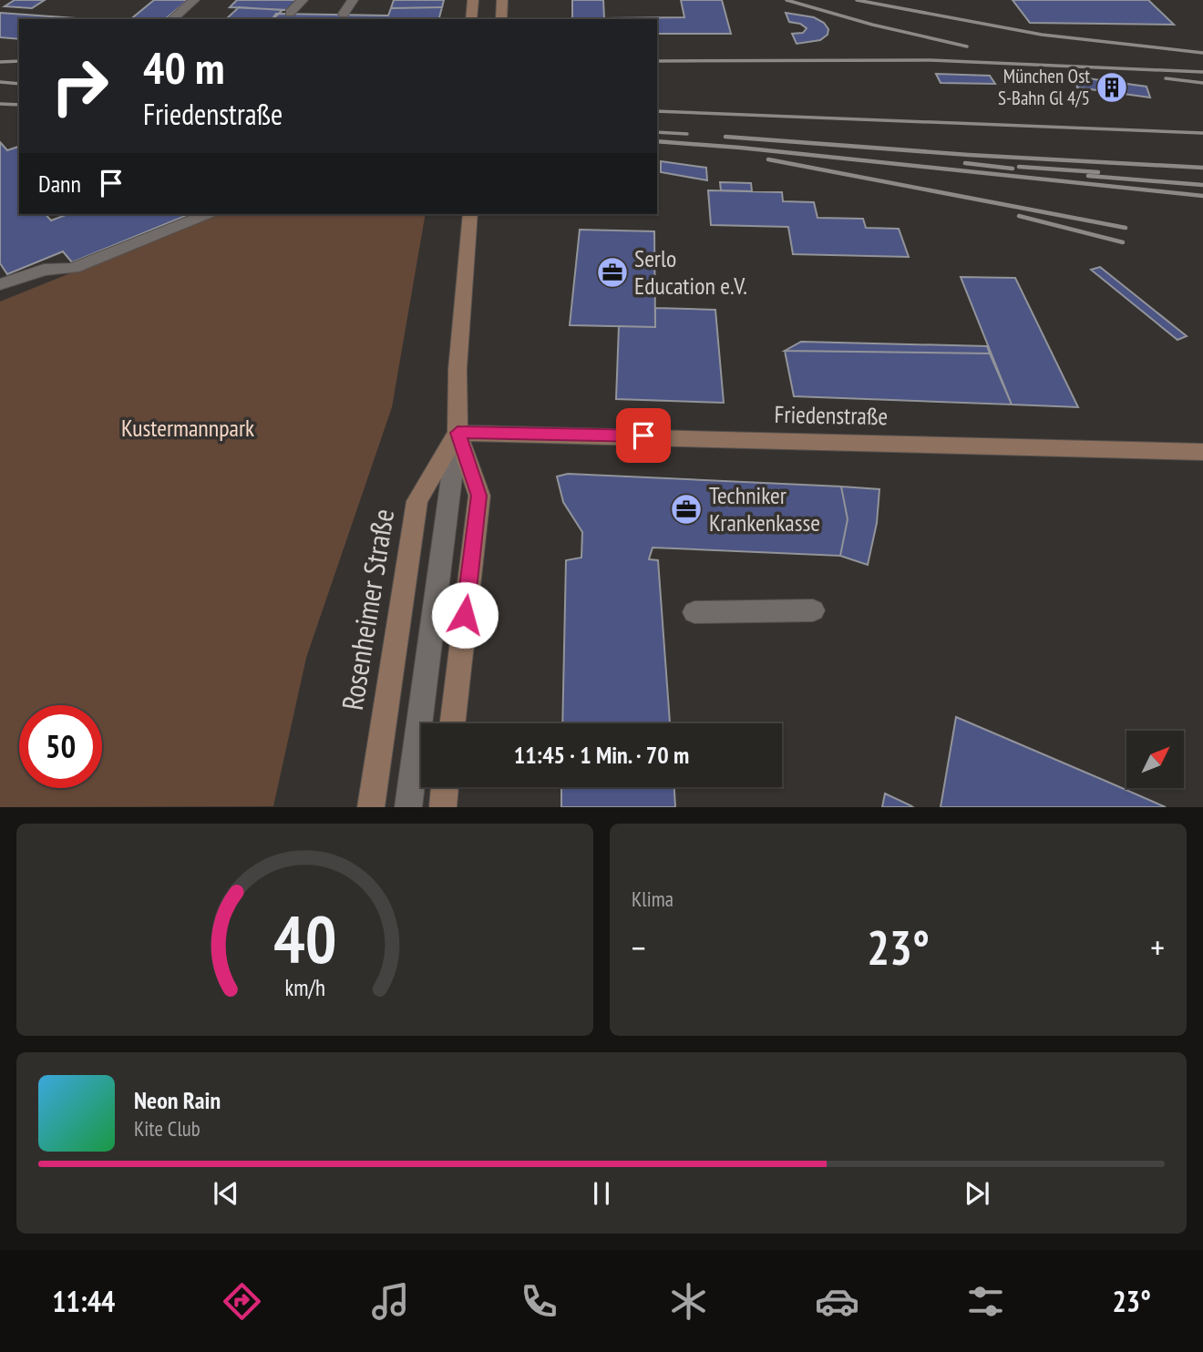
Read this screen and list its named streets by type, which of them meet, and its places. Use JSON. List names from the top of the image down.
{
  "streets": {
    "main road": ["Friedenstraße", "Rosenheimer Straße"]
  },
  "crossings": [
    ["Friedenstraße", "Rosenheimer Straße"]
  ],
  "parks": ["Kustermannpark"],
  "places": {
    "building": ["München Ost S-Bahn Gl 4/5"],
    "office": ["Serlo Education e.V.", "Techniker Krankenkasse"]
  },
  "north": "top right",
  "page": {
    "turn": ["40 m", "Friedenstraße"],
    "then": "Dann",
    "limit": "50",
    "trip": "11:45 · 1 Min. · 70 m",
    "tile": "Klima",
    "heat": ["−", "23°", "+"],
    "song": ["Neon Rain", "Kite Club"],
    "tabs": ["11:44", "23°"],
    "gauge": ["40", "km/h"]
  }
}
